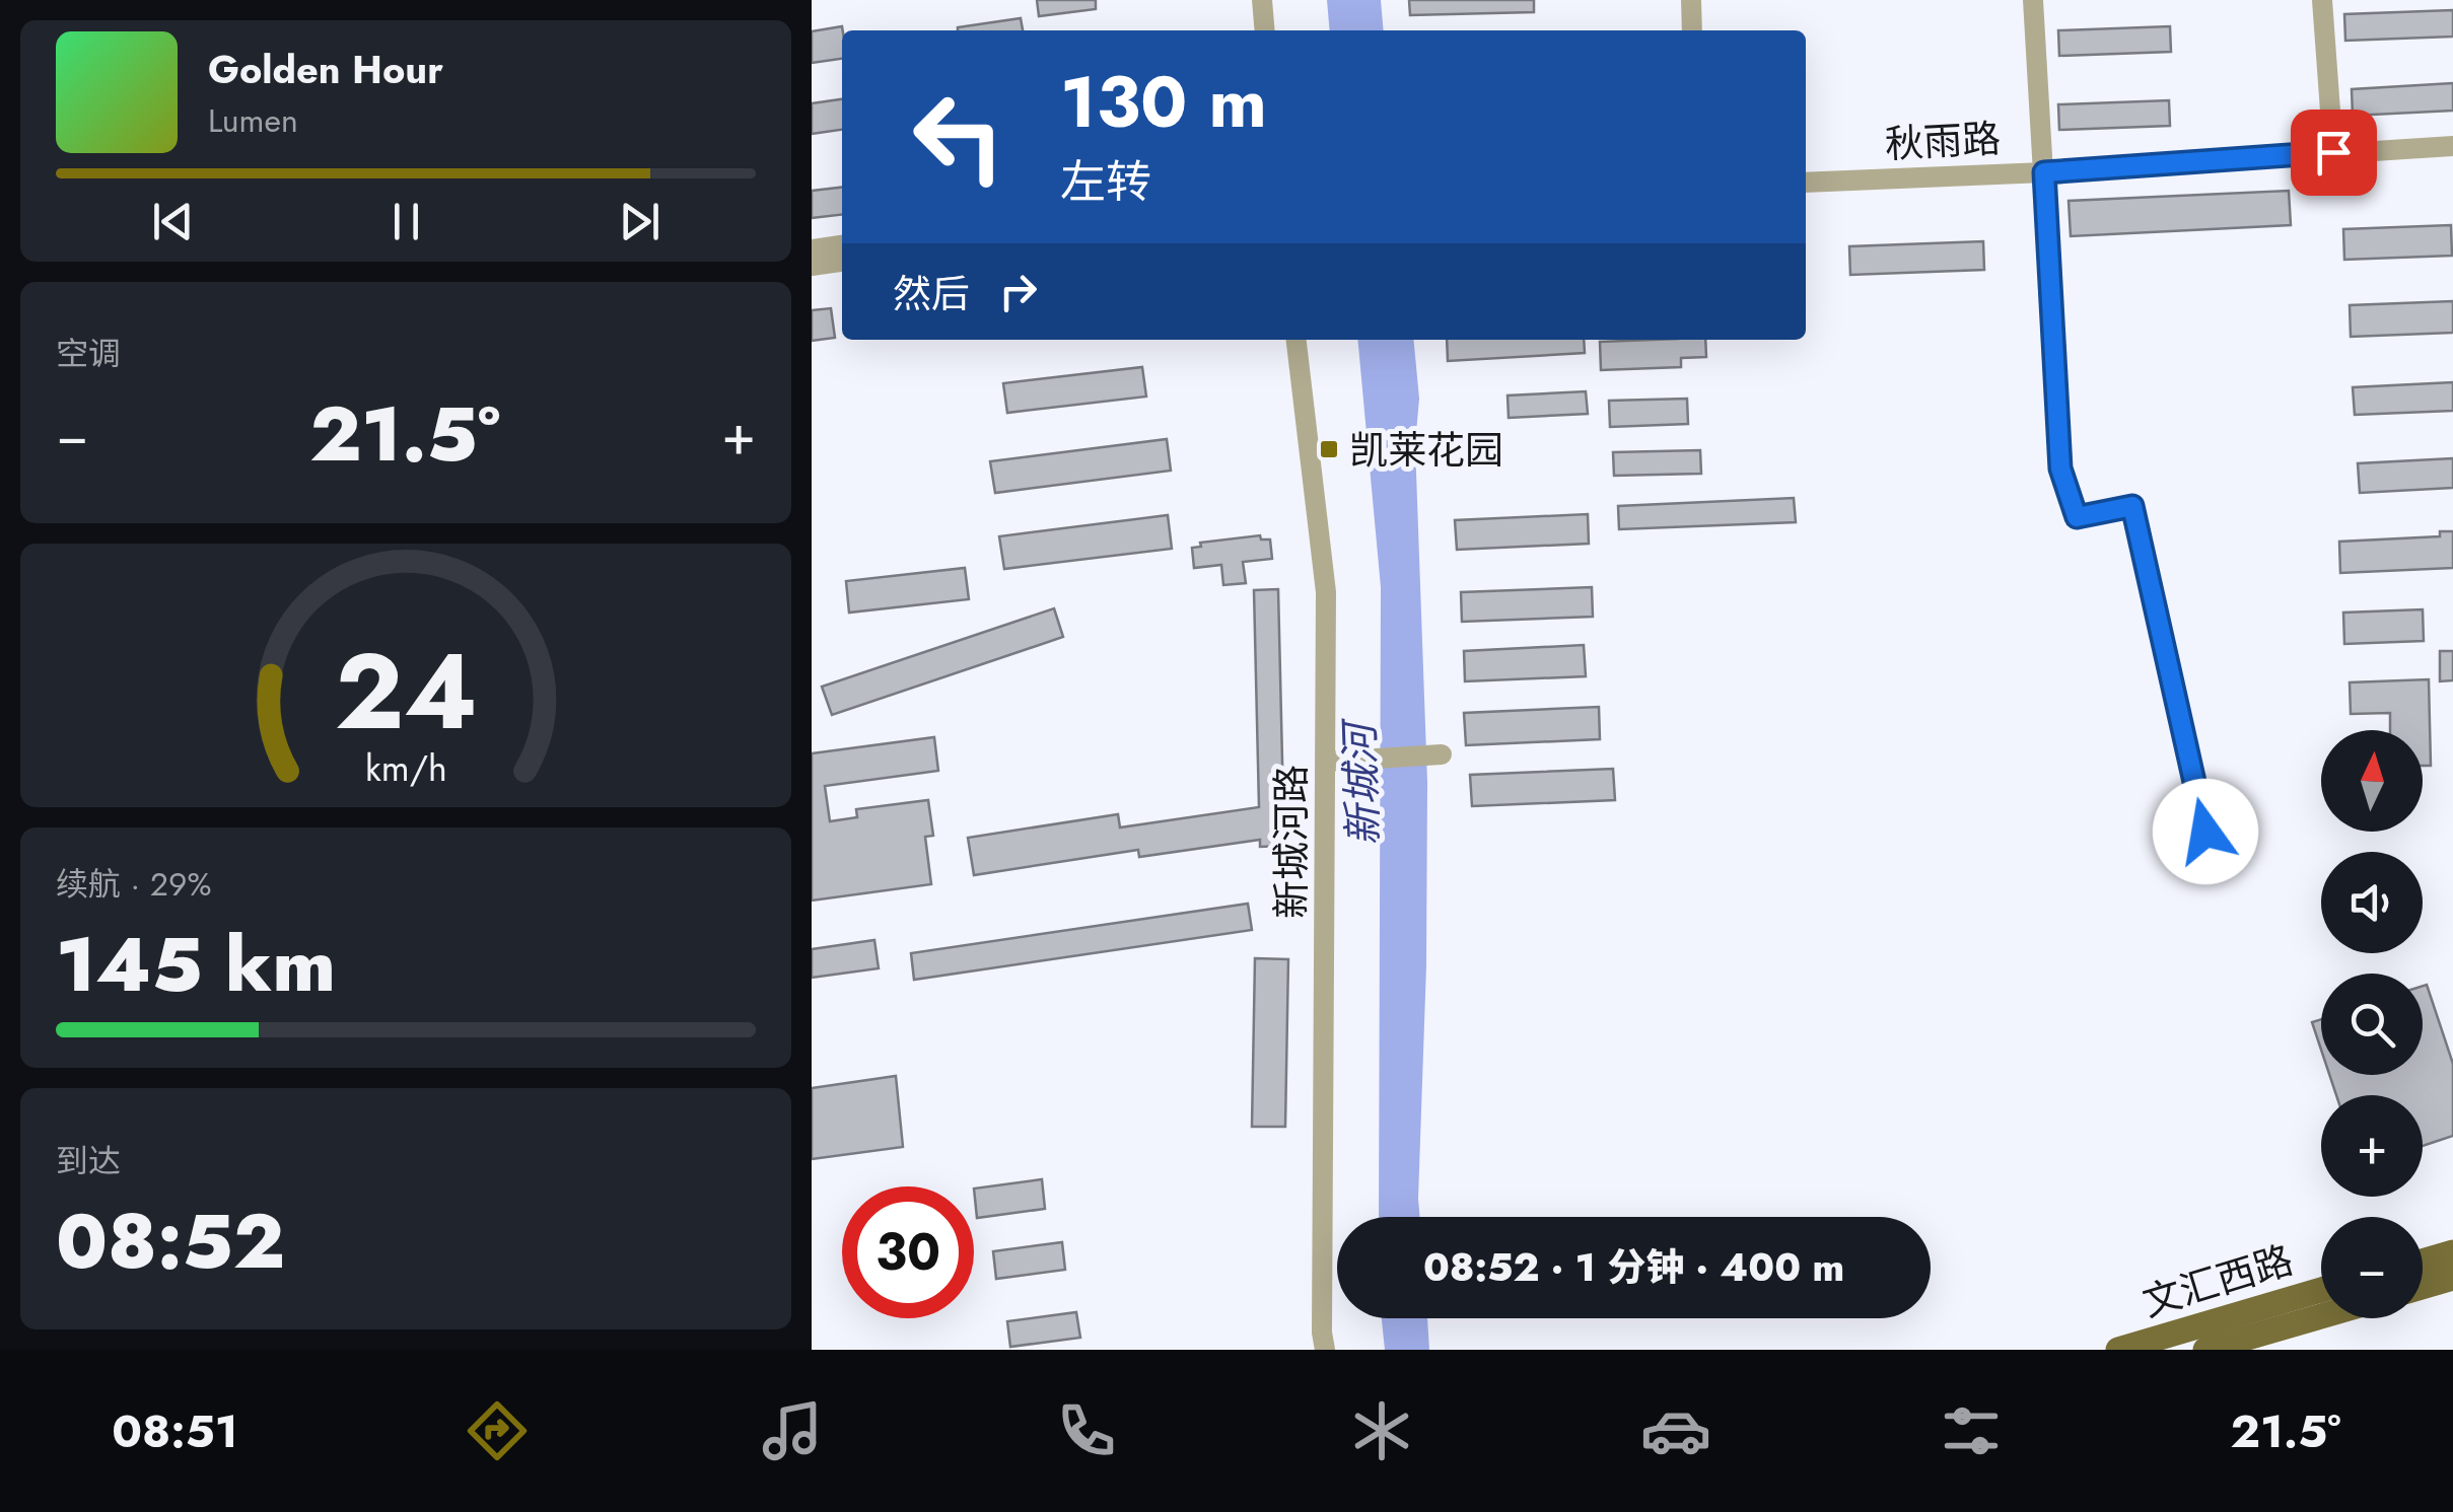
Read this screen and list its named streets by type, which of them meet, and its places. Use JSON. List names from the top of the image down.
{
  "streets": {
    "main road": ["文汇西路"],
    "street": ["秋雨路", "新城河路"]
  },
  "water": ["新城河"],
  "places": {
    "transit": ["凯莱花园"]
  },
  "north": "top",
  "page": {
    "turn": ["130 m", "左转"],
    "song": ["Golden Hour", "Lumen"],
    "then": "然后",
    "tile": [
      "空调",
      ["续航 · 29%", "145 km"],
      ["到达", "08:52"]
    ],
    "heat": ["−", "21.5°", "+"],
    "map_buttons": ["+", "−"],
    "limit": "30",
    "trip": "08:52 · 1 分钟 · 400 m",
    "tabs": ["08:51", "21.5°"],
    "gauge": ["24", "km/h"]
  }
}
